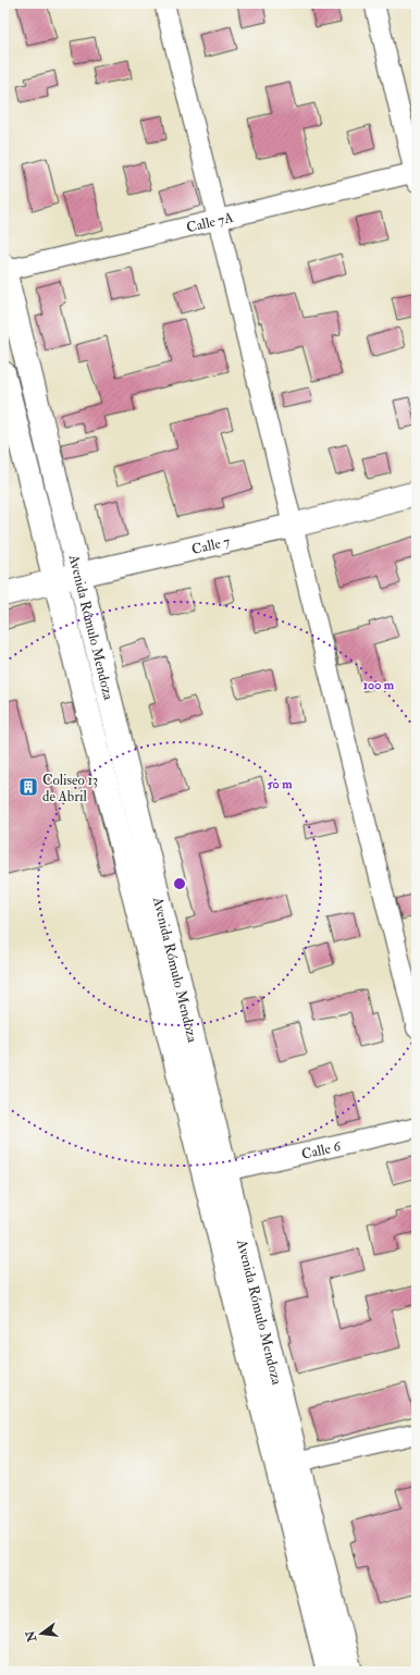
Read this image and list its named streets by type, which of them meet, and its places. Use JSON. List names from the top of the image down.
{
  "streets": {
    "street": [
      "Calle 7A",
      "Calle 7",
      "Avenida Rómulo Mendoza",
      "Calle 6"
    ]
  },
  "crossings": [
    ["Calle 7A", "Avenida Rómulo Mendoza"],
    ["Calle 7", "Avenida Rómulo Mendoza"],
    ["Avenida Rómulo Mendoza", "Calle 6"]
  ],
  "places": {
    "building": ["Coliseo 13 de Abril"]
  },
  "north": "left",
  "rings": ["100 m", "50 m"]
}
